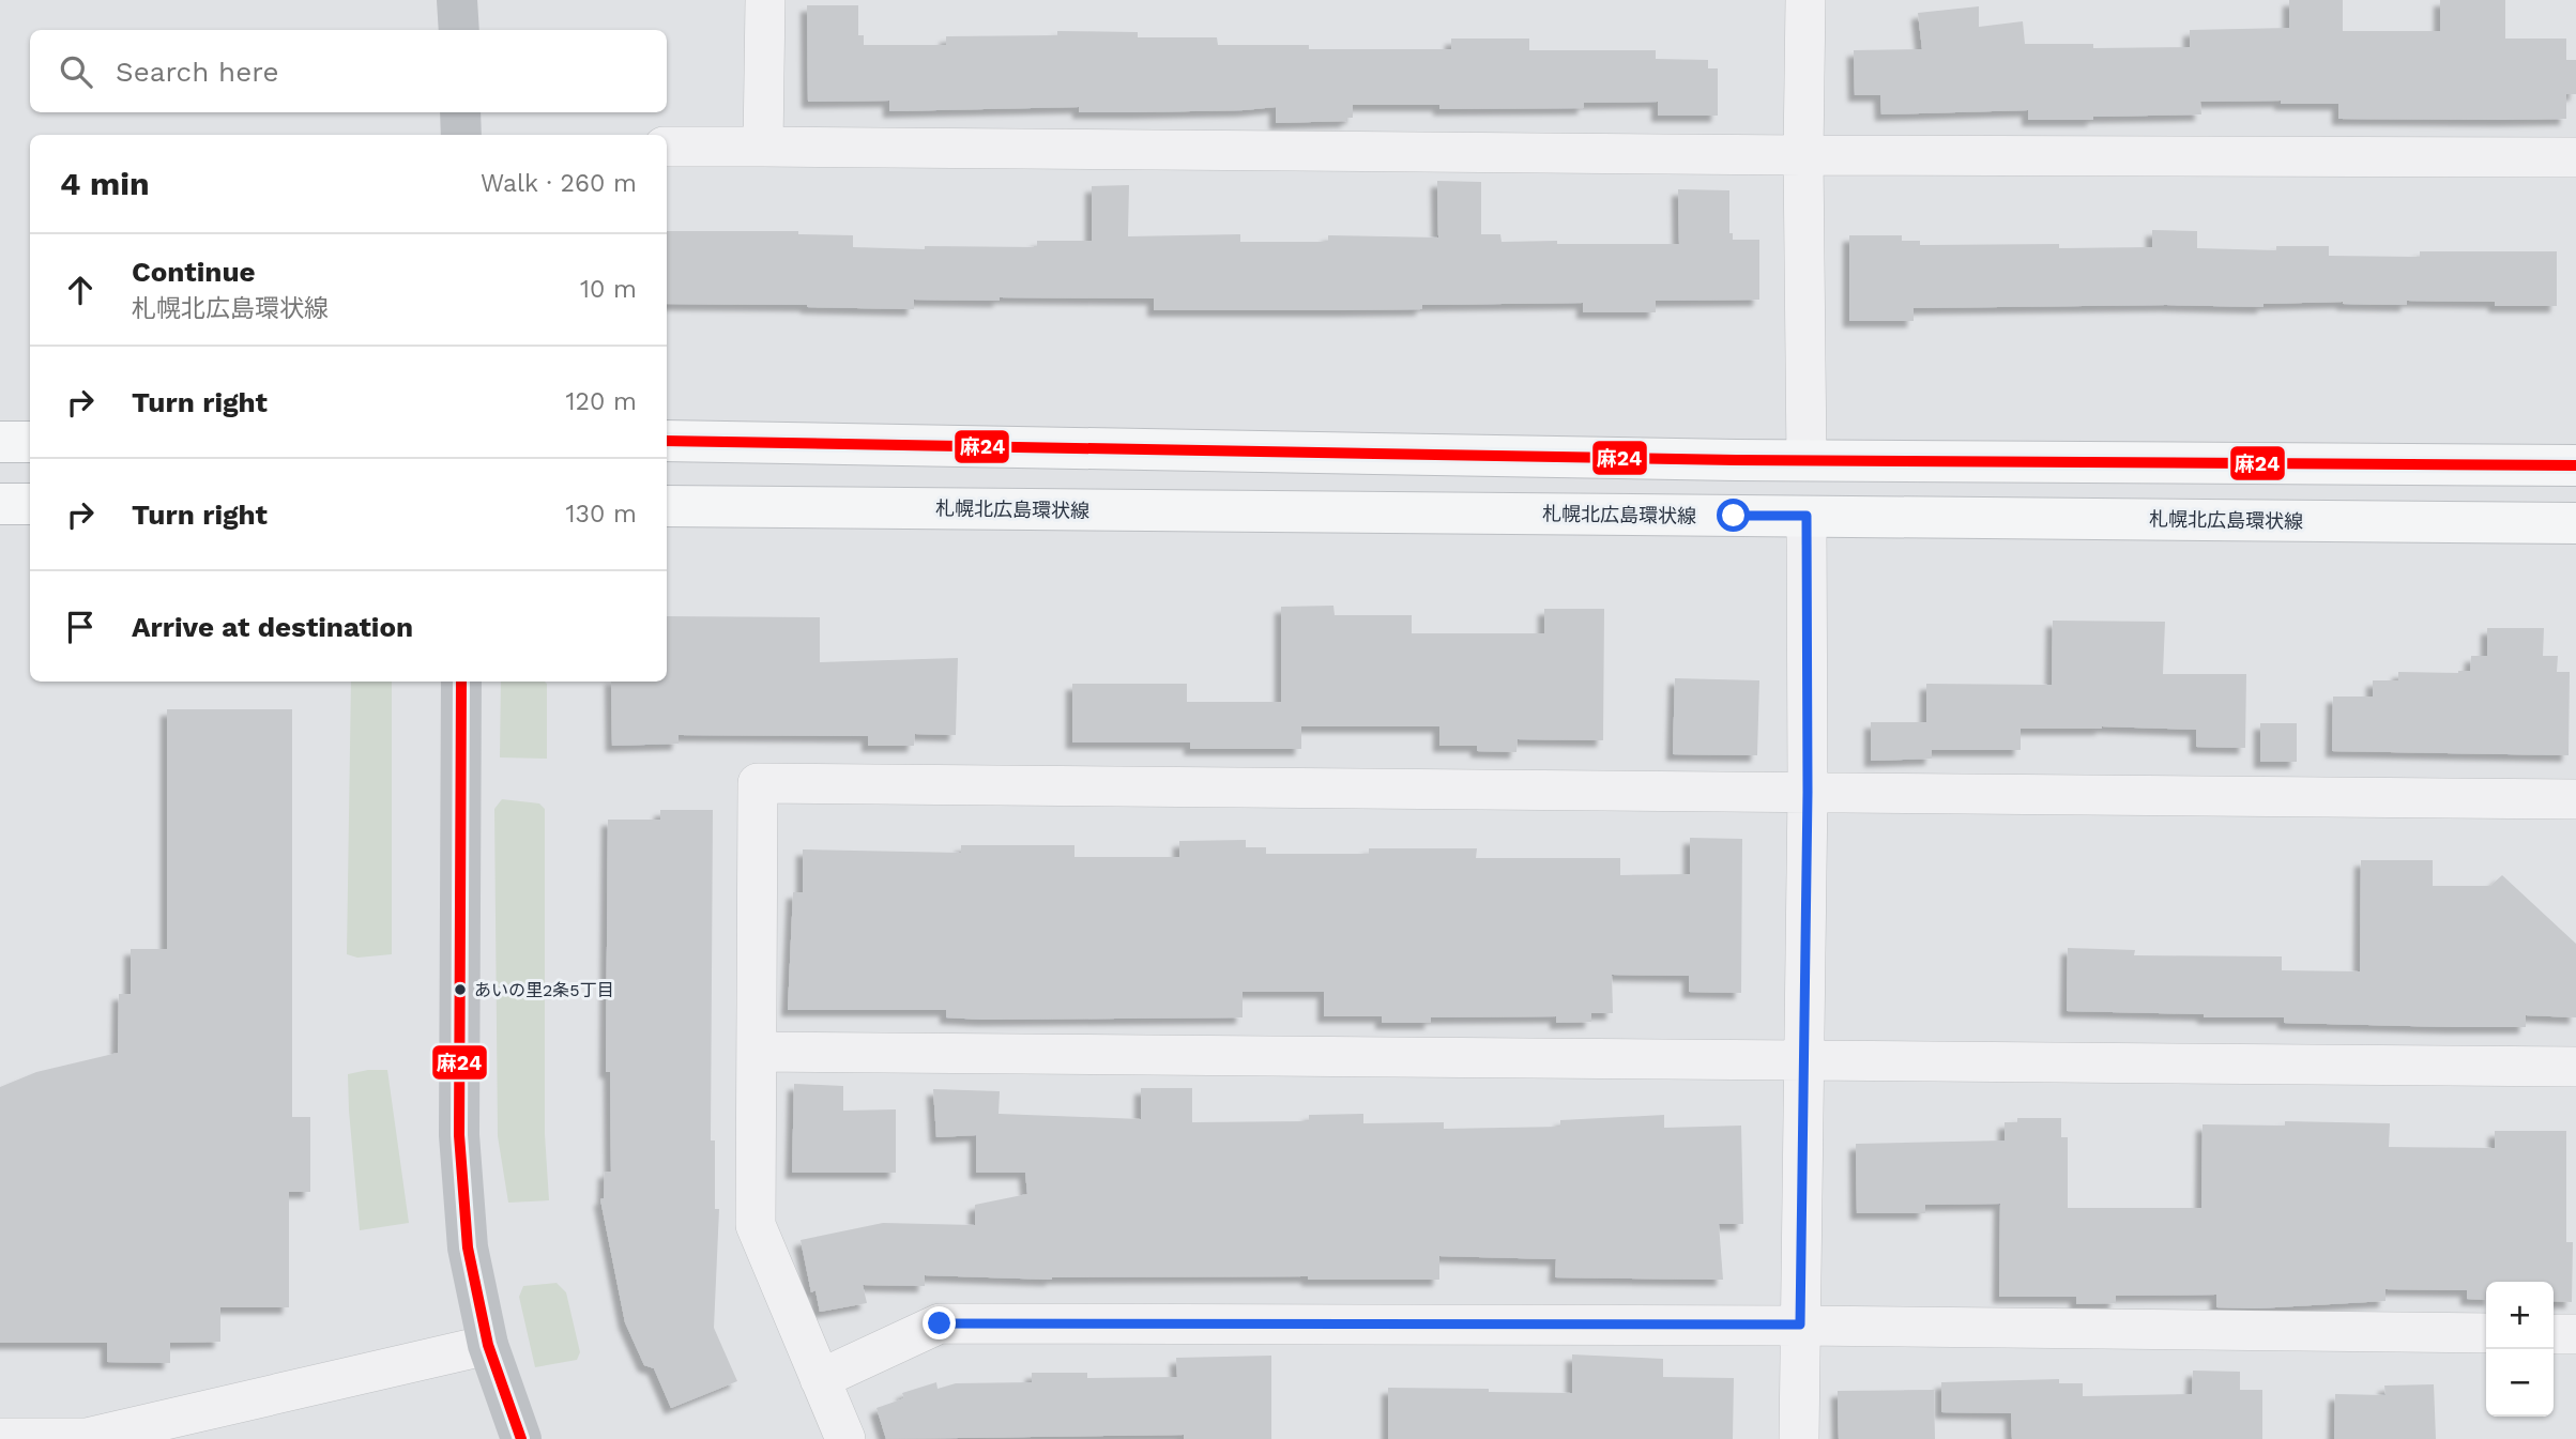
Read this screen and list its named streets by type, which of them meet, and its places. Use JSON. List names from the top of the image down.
{
  "streets": {
    "main road": ["札幌北広島環状線"]
  },
  "places": ["あいの里2条5丁目"],
  "lines": ["transit line 麻24"],
  "page": {
    "search": "Search here",
    "heading": ["4 min", "Walk · 260 m"],
    "list": [
      ["Continue", "札幌北広島環状線", "10 m"],
      ["Turn right", "120 m"],
      ["Turn right", "130 m"],
      "Arrive at destination"
    ],
    "map_buttons": ["+", "−"]
  }
}
